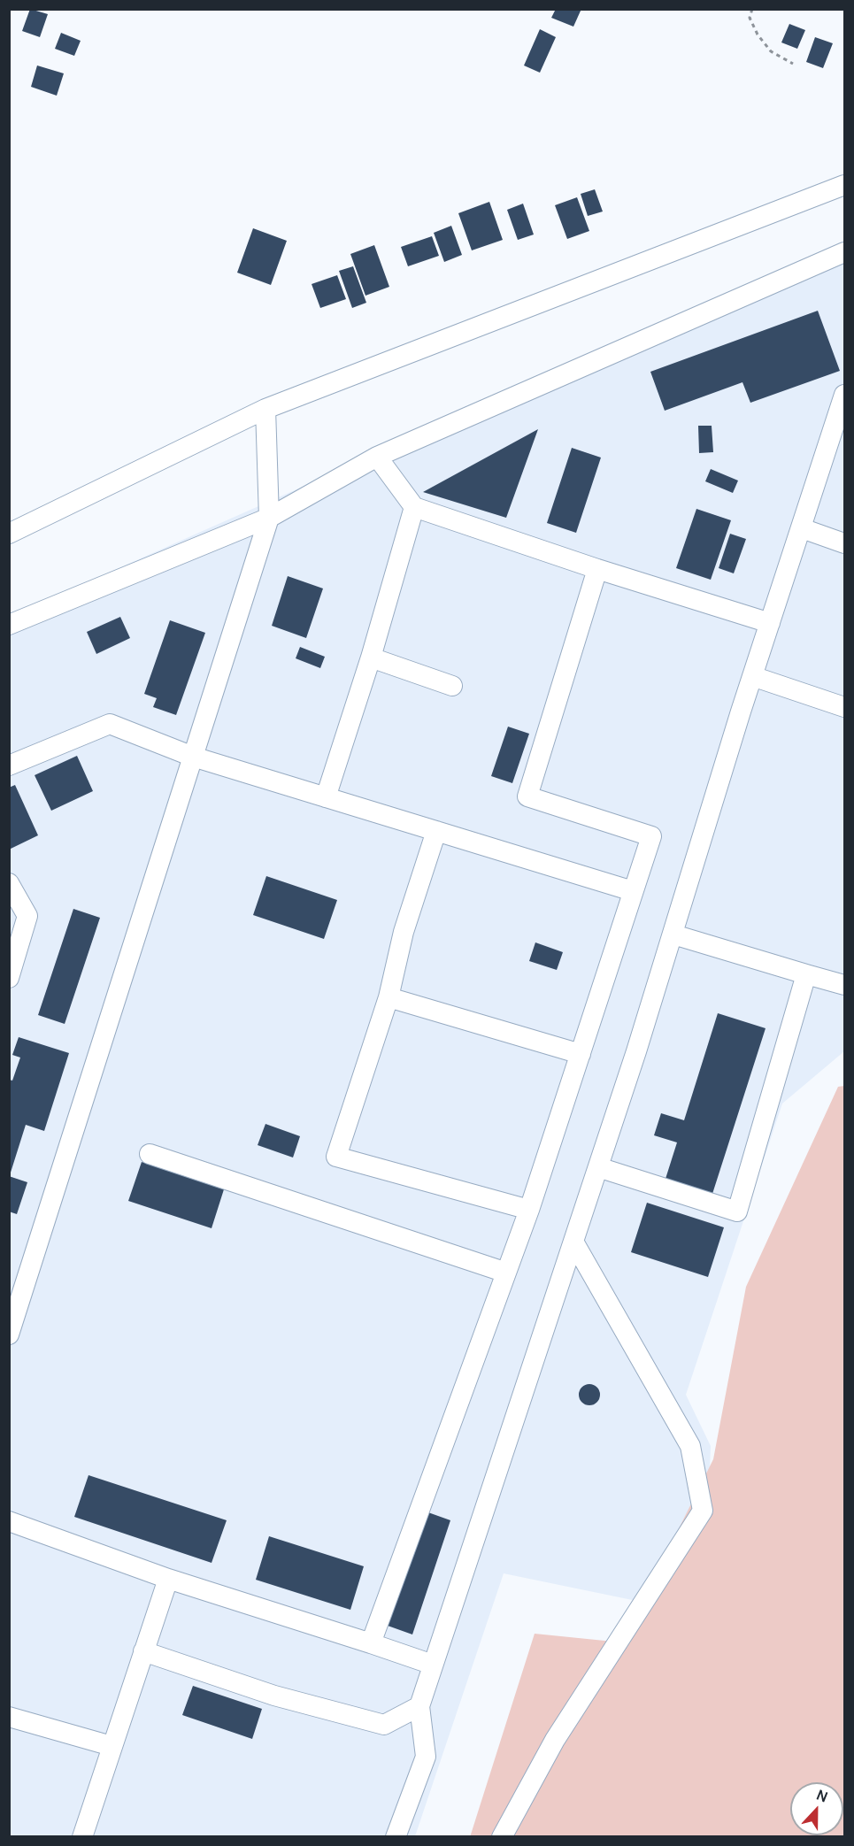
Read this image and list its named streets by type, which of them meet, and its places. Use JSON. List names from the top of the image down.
{
  "north": "top"
}
